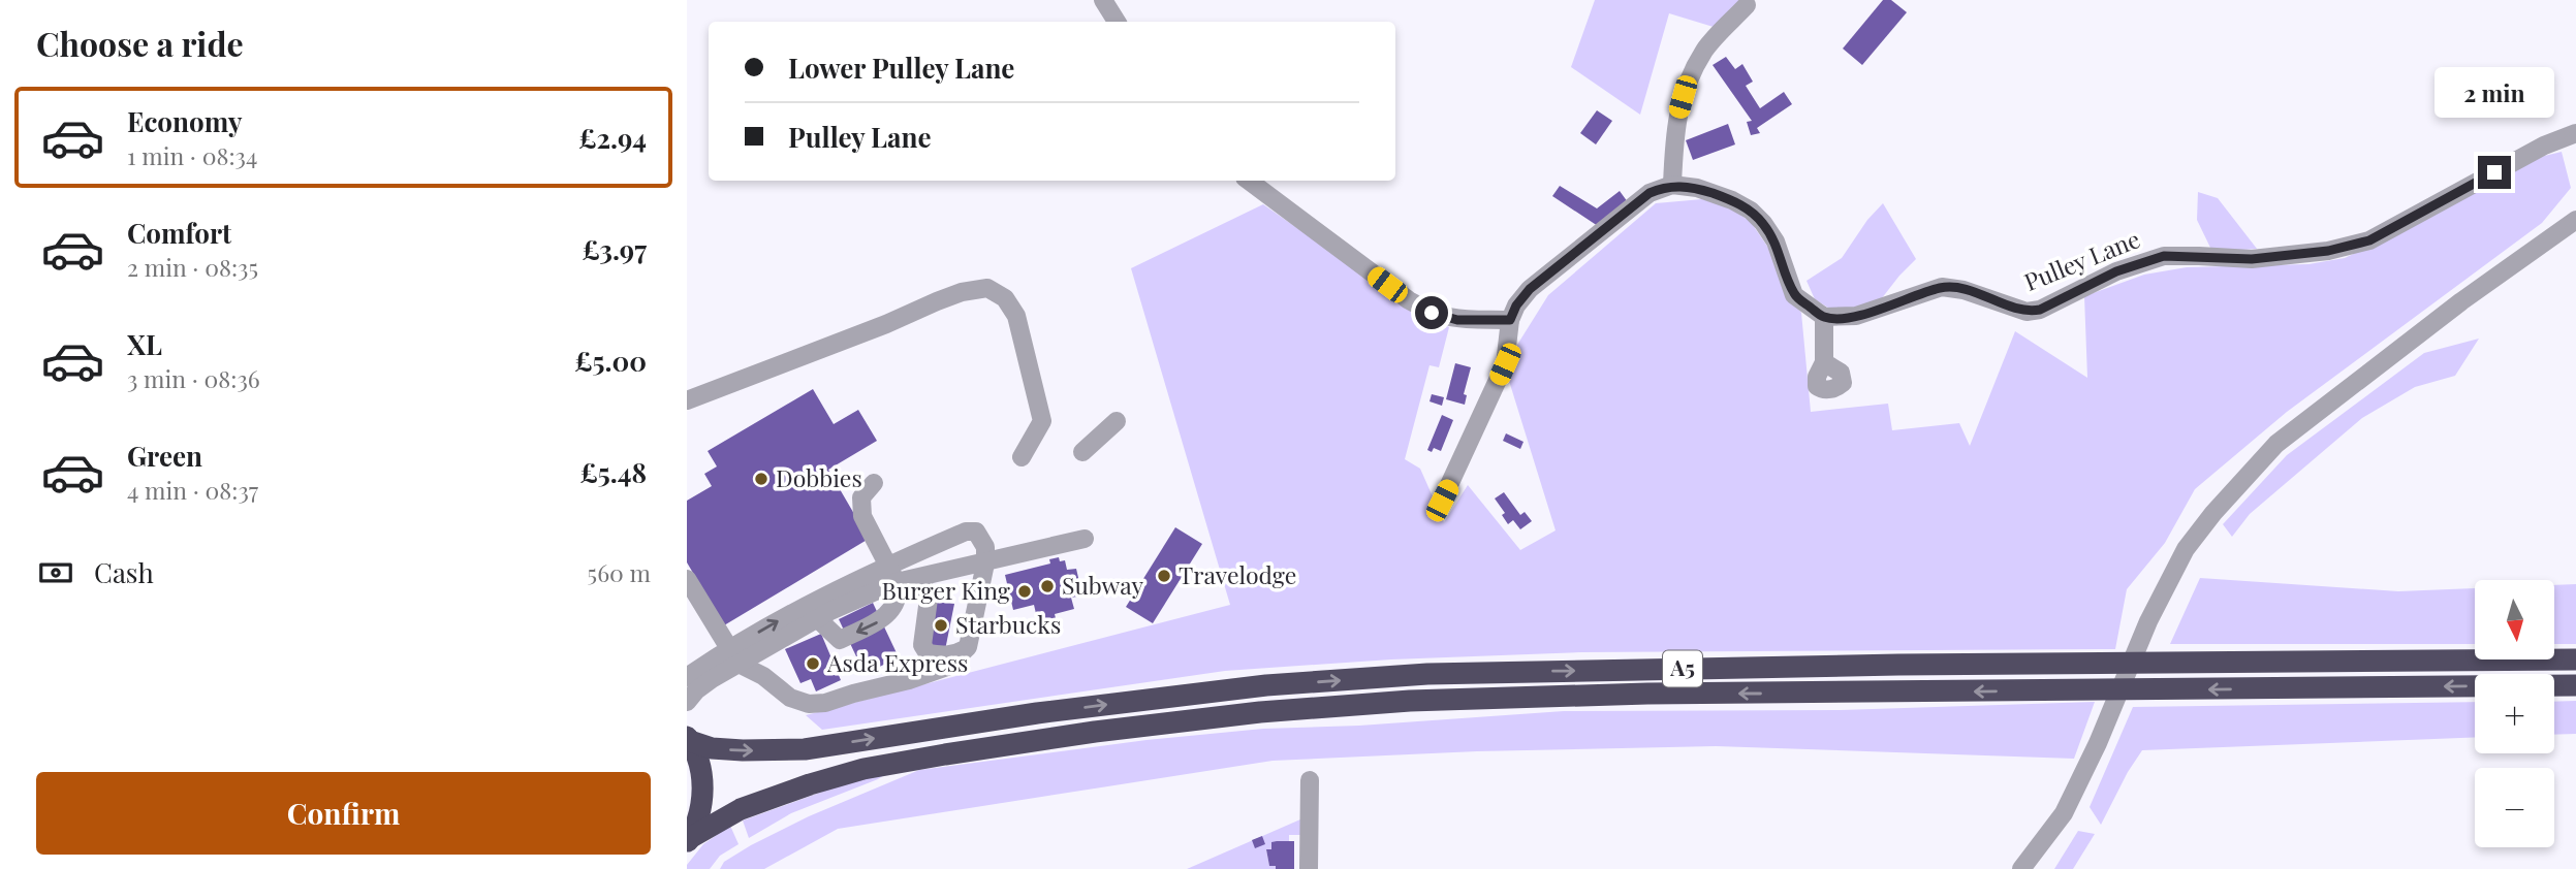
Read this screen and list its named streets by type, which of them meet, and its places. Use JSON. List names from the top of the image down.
{
  "streets": {
    "highway": ["A5"],
    "street": ["Pulley Lane"]
  },
  "places": [
    "Dobbies",
    "Travelodge",
    "Subway",
    "Burger King",
    "Starbucks",
    "Asda Express"
  ],
  "north": "bottom",
  "page": {
    "heading": "Choose a ride",
    "banner": ["Lower Pulley Lane", "Pulley Lane"],
    "bubble": "2 min",
    "list": [
      {
        "name": "Economy",
        "note": "1 min · 08:34",
        "value": "£2.94"
      },
      {
        "name": "Comfort",
        "note": "2 min · 08:35",
        "value": "£3.97"
      },
      {
        "name": "XL",
        "note": "3 min · 08:36",
        "value": "£5.00"
      },
      {
        "name": "Green",
        "note": "4 min · 08:37",
        "value": "£5.48"
      }
    ],
    "pay": ["Cash", "560 m"],
    "map_buttons": ["+", "−"],
    "buttons": "Confirm"
  }
}
